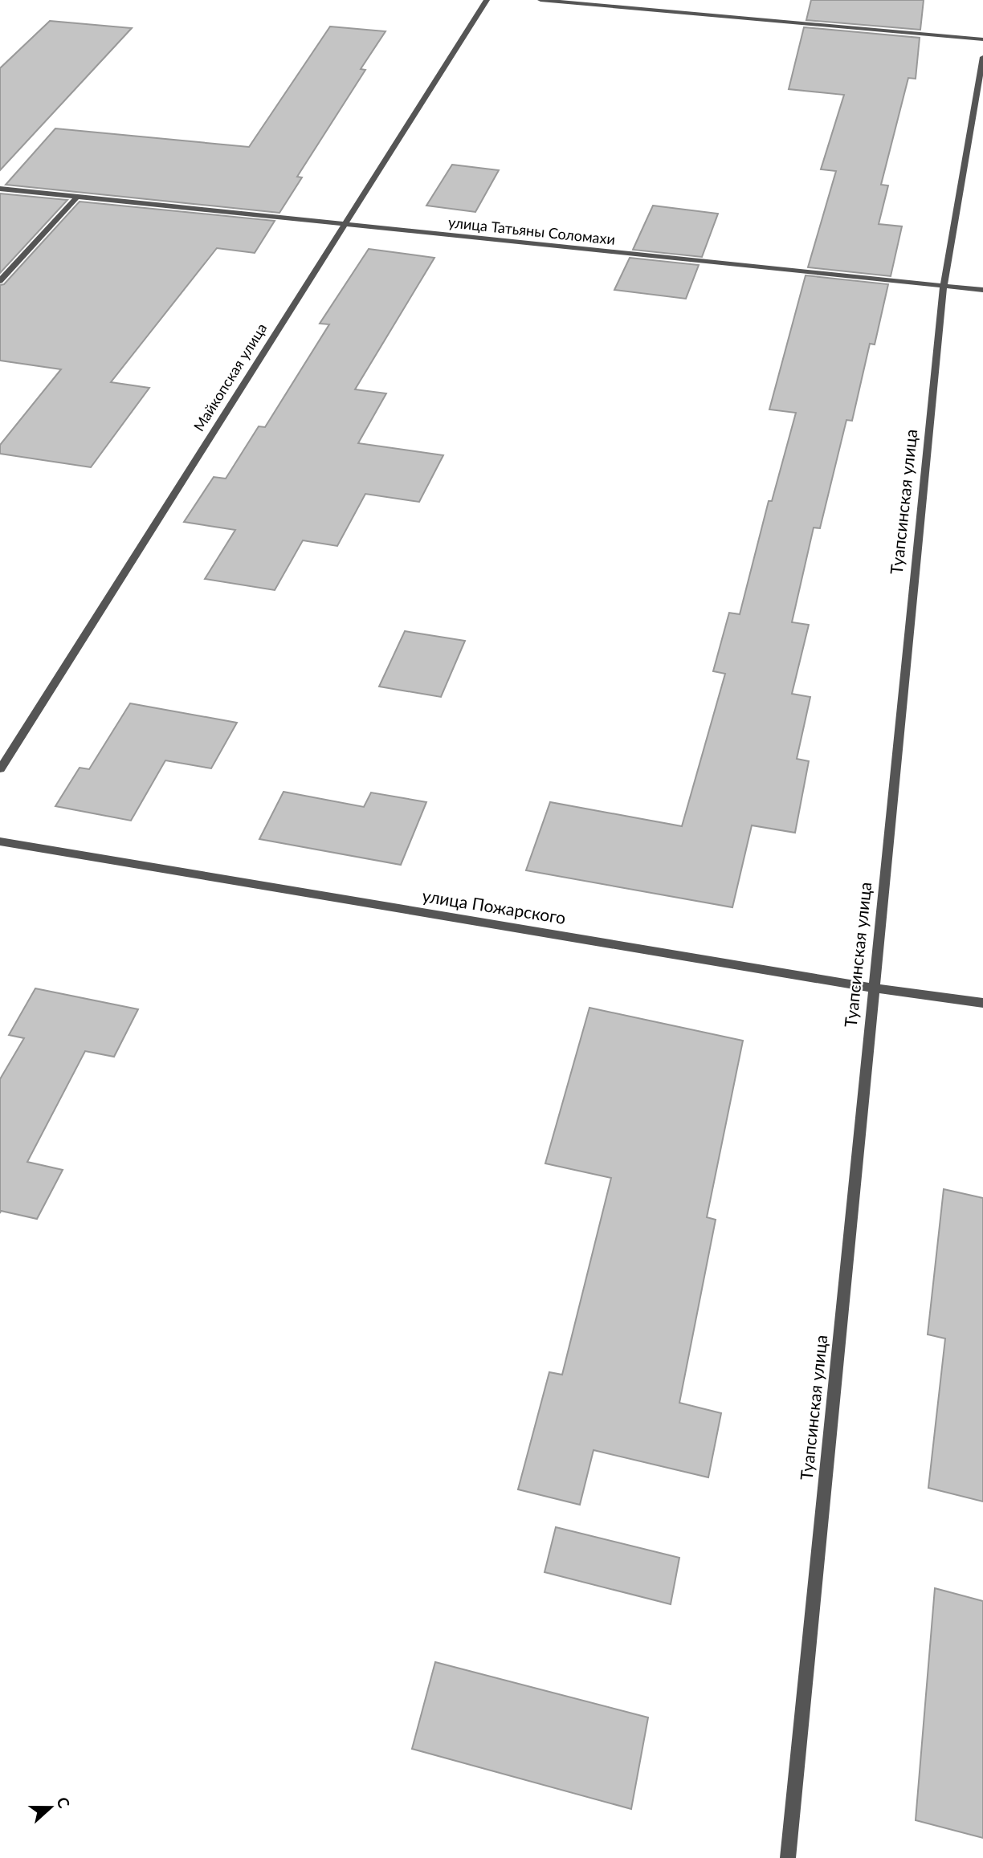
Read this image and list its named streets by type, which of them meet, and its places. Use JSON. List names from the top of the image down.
{
  "streets": {
    "street": [
      "улица Татьяны Соломахи",
      "Майкопская улица",
      "Туапсинская улица",
      "улица Пожарского"
    ]
  },
  "crossings": [
    ["улица Татьяны Соломахи", "Майкопская улица"],
    ["улица Татьяны Соломахи", "Туапсинская улица"],
    ["Туапсинская улица", "улица Пожарского"]
  ],
  "north": "right"
}
